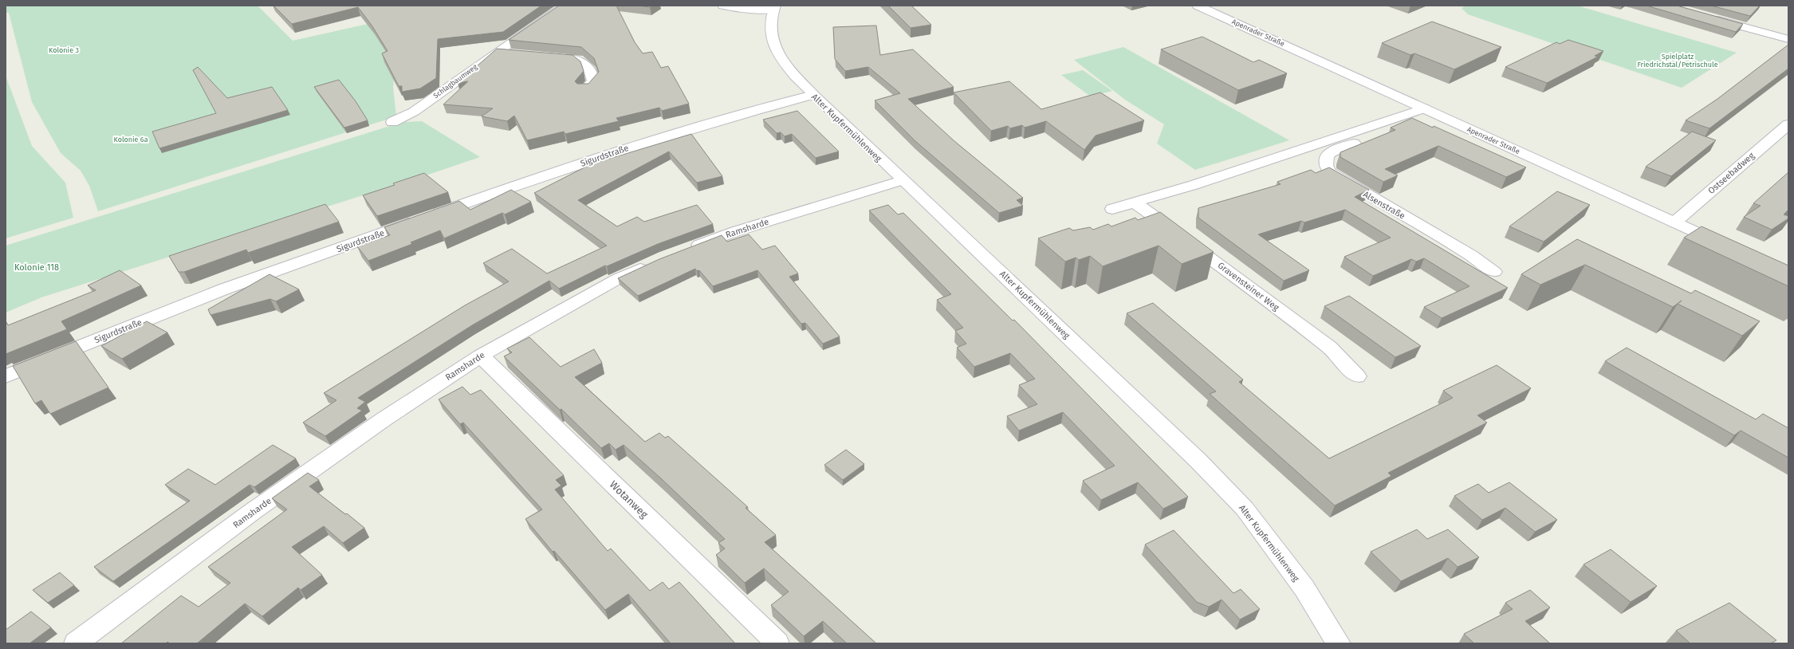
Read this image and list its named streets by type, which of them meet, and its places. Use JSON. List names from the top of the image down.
{
  "streets": {
    "street": [
      "Apenrader Straße",
      "Schlagbaumweg",
      "Alter Kupfermühlenweg",
      "Sigurdstraße",
      "Ostseebadweg",
      "Alsenstraße",
      "Ramsharde",
      "Gravensteiner Weg",
      "Wotanweg"
    ]
  },
  "crossings": [
    ["Apenrader Straße", "Ostseebadweg"],
    ["Alter Kupfermühlenweg", "Sigurdstraße"],
    ["Alter Kupfermühlenweg", "Ramsharde"],
    ["Ramsharde", "Wotanweg"]
  ],
  "parks": [
    "Kolonie 3",
    "Spielplatz Friedrichstal/Petrischule",
    "Kolonie 6a",
    "Kolonie 118"
  ]
}
